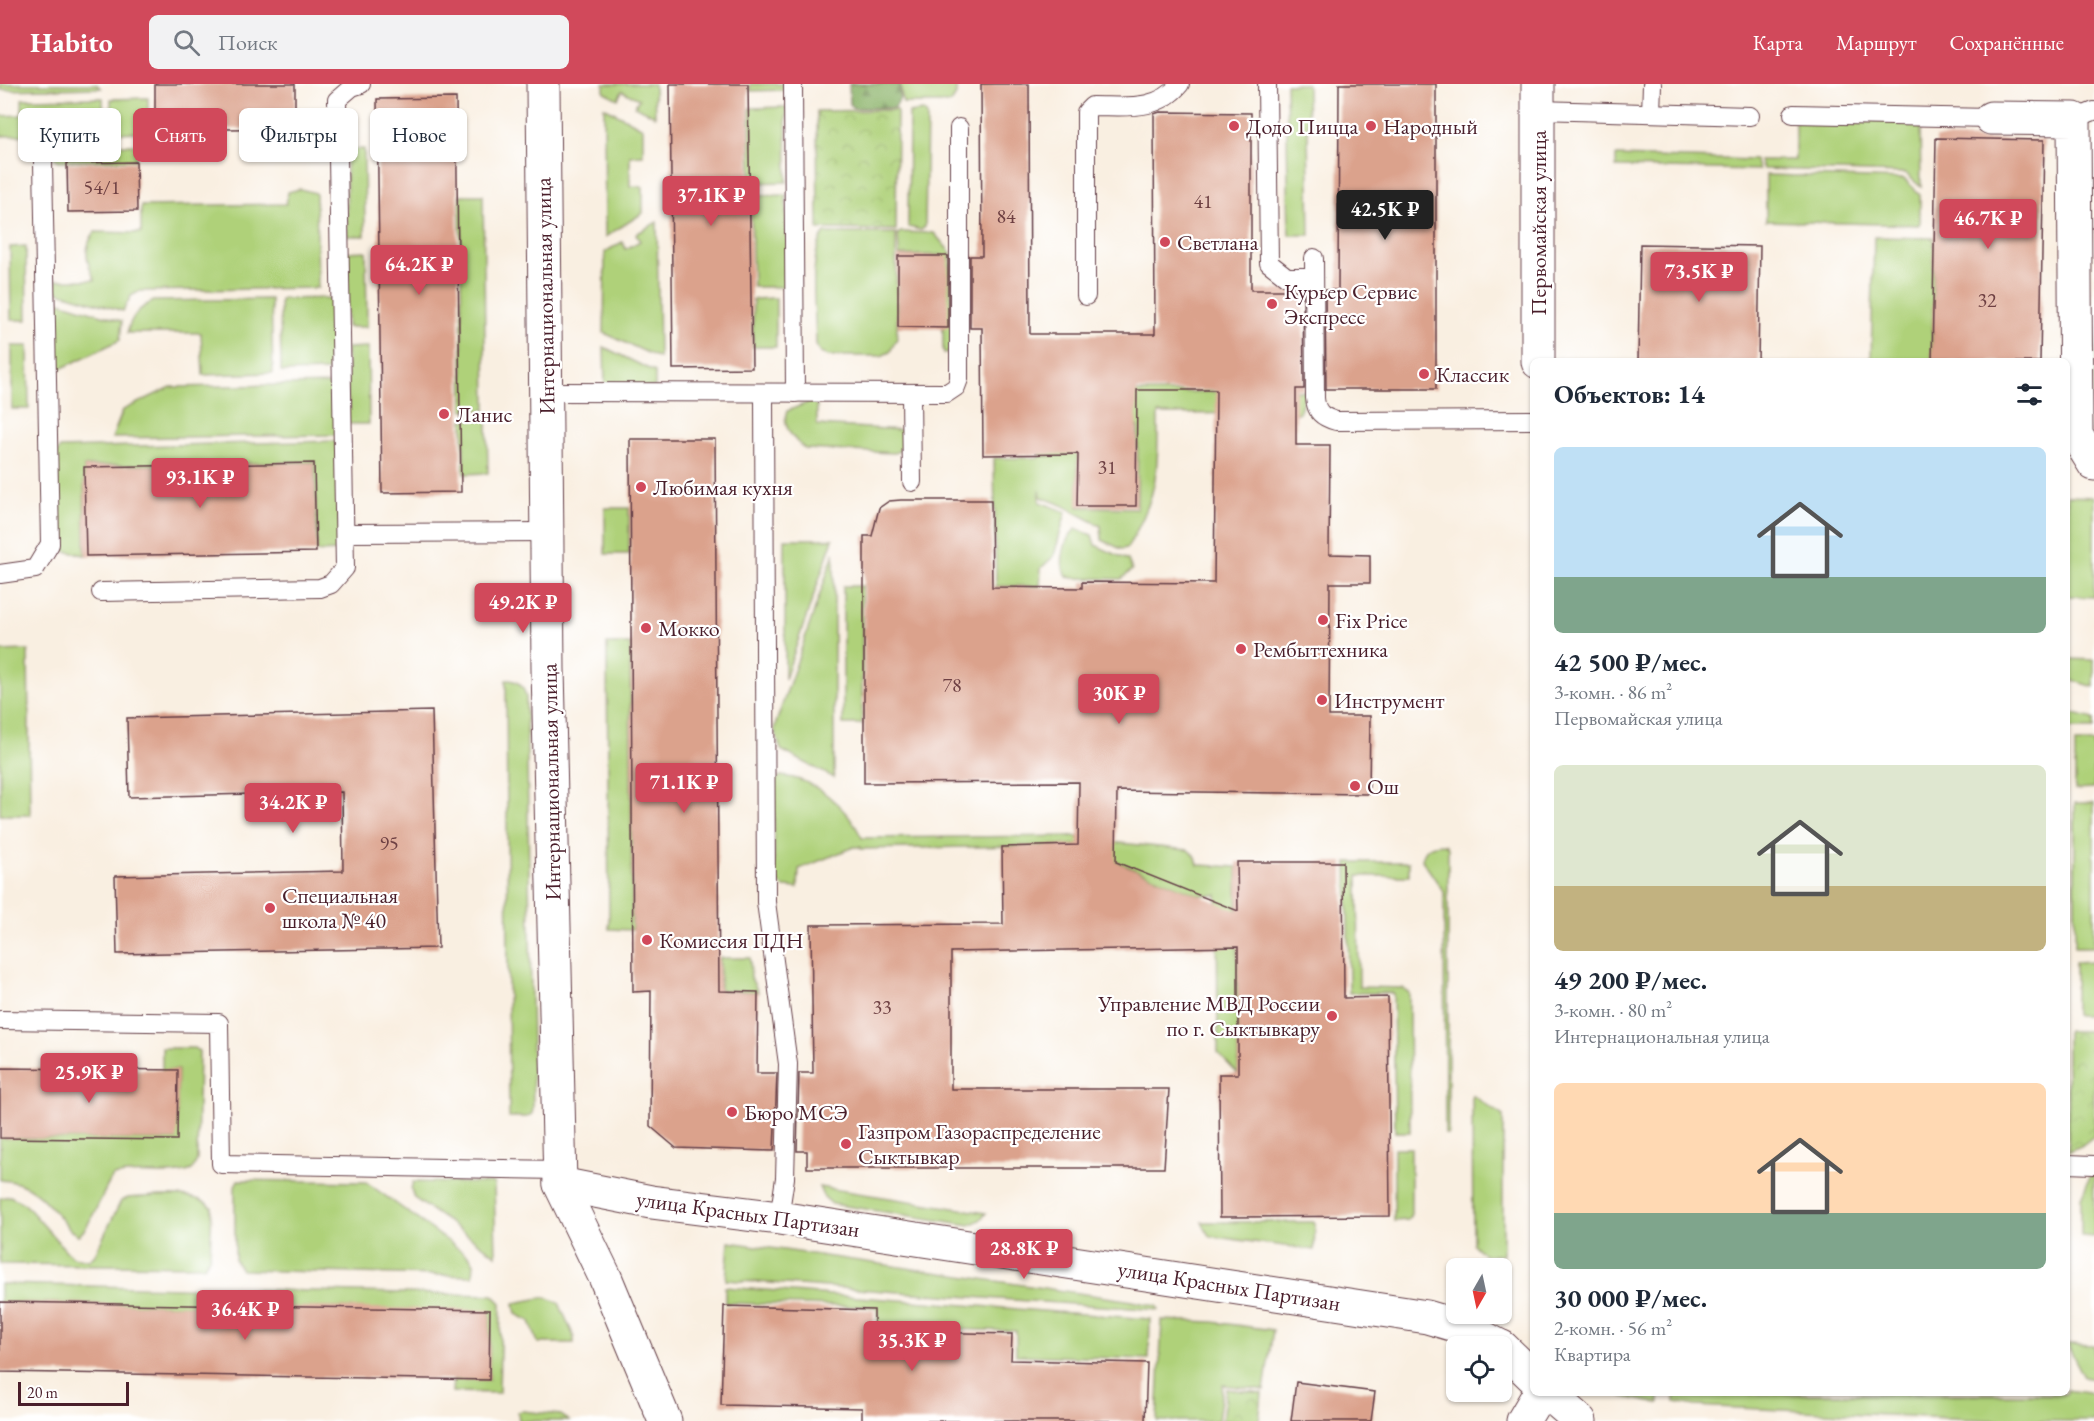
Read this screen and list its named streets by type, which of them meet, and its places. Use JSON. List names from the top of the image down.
{
  "streets": {
    "street": ["Первомайская улица", "Интернациональная улица", "улица Красных Партизан"]
  },
  "crossings": [
    ["Интернациональная улица", "улица Красных Партизан"]
  ],
  "places": [
    "Додо Пицца",
    "Народный",
    "Светлана",
    "Курьер Сервис Экспресс",
    "Классик",
    "Ланис",
    "Любимая кухня",
    "Fix Price",
    "Мокко",
    "Рембыттехника",
    "Инструмент",
    "Ош",
    "Специальная школа № 40",
    "Комиссия ПДН",
    "Управление МВД России по г. Сыктывкару",
    "Бюро МСЭ",
    "Газпром Газораспределение Сыктывкар"
  ],
  "house_numbers": [
    "54/1",
    "41",
    "84",
    "32",
    "31",
    "78",
    "95",
    "33"
  ],
  "scale_bar": "20 m",
  "north": "bottom",
  "page": {
    "header": "Habito",
    "search": "Поиск",
    "nav": ["Карта", "Маршрут", "Сохранённые"],
    "chip": [
      "Купить",
      "Снять",
      "Фильтры",
      "Новое"
    ],
    "price": [
      "37.1K ₽",
      "42.5K ₽",
      "46.7K ₽",
      "64.2K ₽",
      "73.5K ₽",
      "93.1K ₽",
      "49.2K ₽",
      "30K ₽",
      "71.1K ₽",
      "34.2K ₽",
      "25.9K ₽",
      "28.8K ₽",
      "36.4K ₽",
      "35.3K ₽"
    ],
    "heading": "Объектов: 14",
    "list": [
      {
        "name": "42 500 ₽/мес.",
        "note": "3-комн. · 86 m² · Первомайская улица"
      },
      {
        "name": "49 200 ₽/мес.",
        "note": "3-комн. · 80 m² · Интернациональная улица"
      },
      {
        "name": "30 000 ₽/мес.",
        "note": "2-комн. · 56 m² · Квартира"
      }
    ],
    "scale": "20 m"
  }
}
